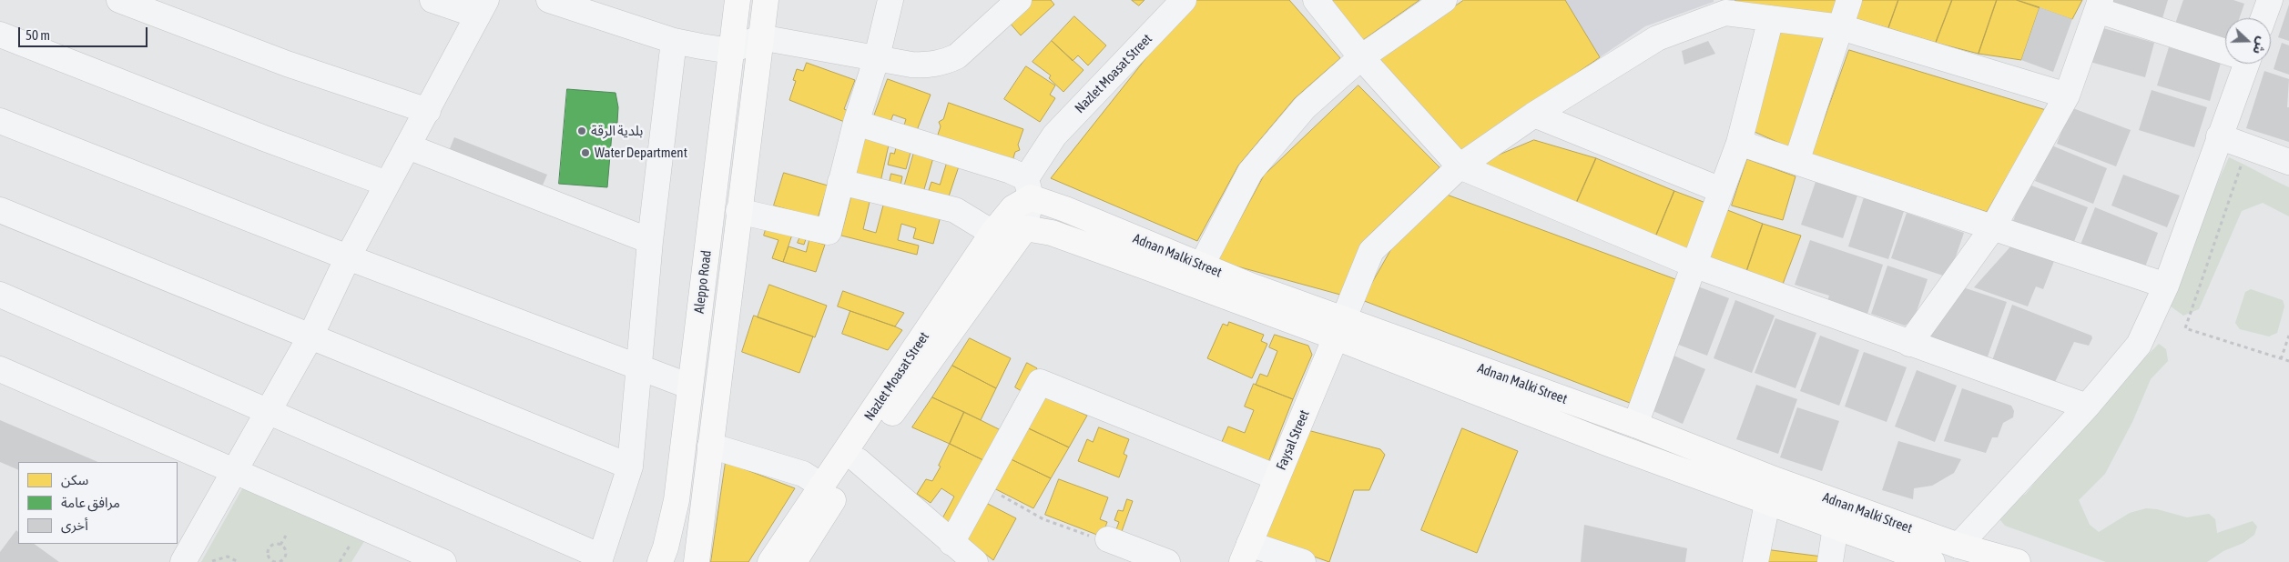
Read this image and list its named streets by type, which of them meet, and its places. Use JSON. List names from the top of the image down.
{
  "streets": {
    "main road": [
      "Nazlet Moasat Street",
      "Adnan Malki Street",
      "Aleppo Road",
      "Faysal Street"
    ]
  },
  "crossings": [
    ["Nazlet Moasat Street", "Adnan Malki Street"],
    ["Adnan Malki Street", "Faysal Street"]
  ],
  "places": ["بلدية الرقة", "Water Department"],
  "legend": ["سكن", "مرافق عامة", "أخرى"],
  "scale_bar": "50 m",
  "north": "right"
}
